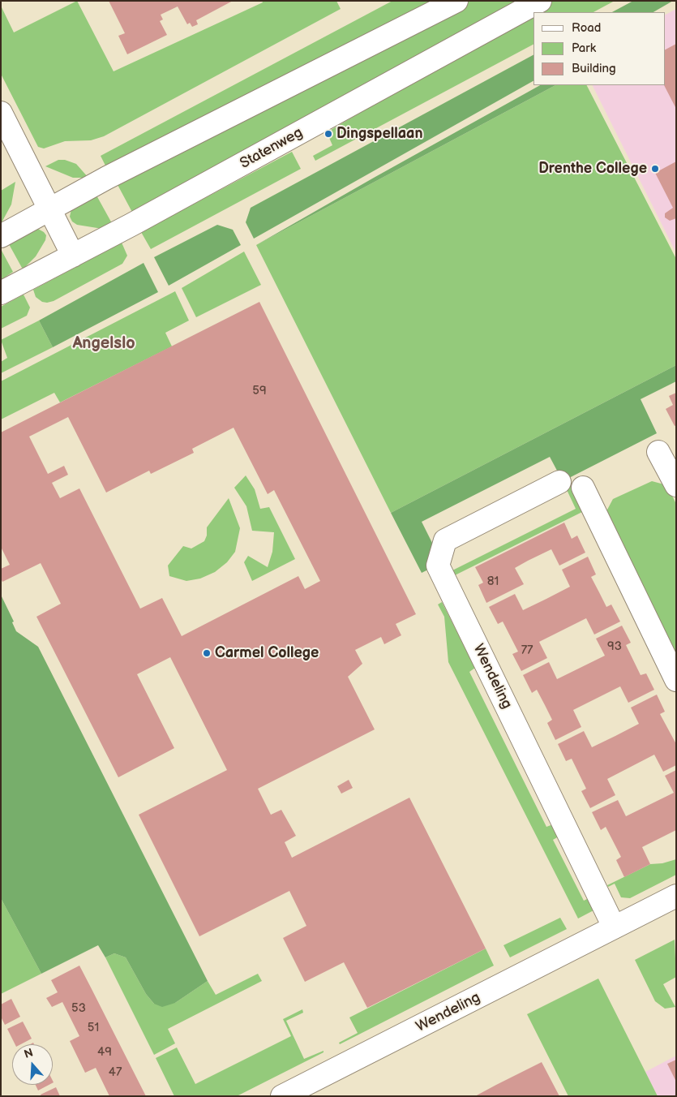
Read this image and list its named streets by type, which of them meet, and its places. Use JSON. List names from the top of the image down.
{
  "streets": {
    "street": ["Statenweg", "Wendeling"]
  },
  "districts": ["Angelslo"],
  "places": ["Dingspellaan", "Drenthe College", "Carmel College"],
  "house_numbers": [
    "59",
    "81",
    "93",
    "77",
    "53",
    "51",
    "49",
    "47"
  ],
  "legend": ["Road", "Park", "Building"],
  "north": "top"
}
